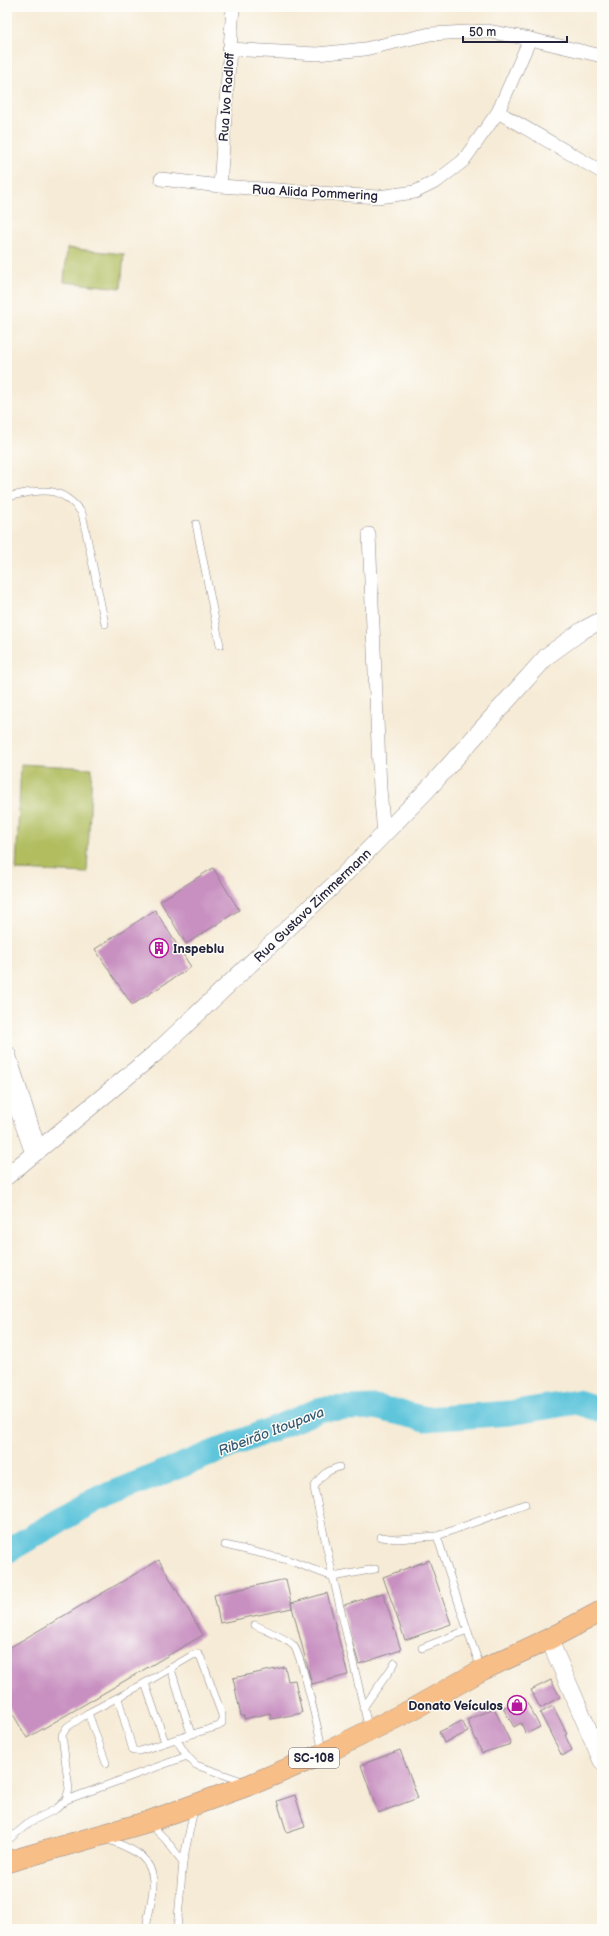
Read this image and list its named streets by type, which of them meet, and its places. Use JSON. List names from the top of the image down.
{
  "streets": {
    "main road": ["SC-108"],
    "street": ["Rua Ivo Radloff", "Rua Alida Pommering", "Rua Gustavo Zimmermann"]
  },
  "crossings": [
    ["Rua Ivo Radloff", "Rua Alida Pommering"]
  ],
  "water": ["Ribeirão Itoupava"],
  "places": {
    "building": ["Inspeblu"],
    "shop": ["Donato Veículos"]
  },
  "scale_bar": "50 m"
}
